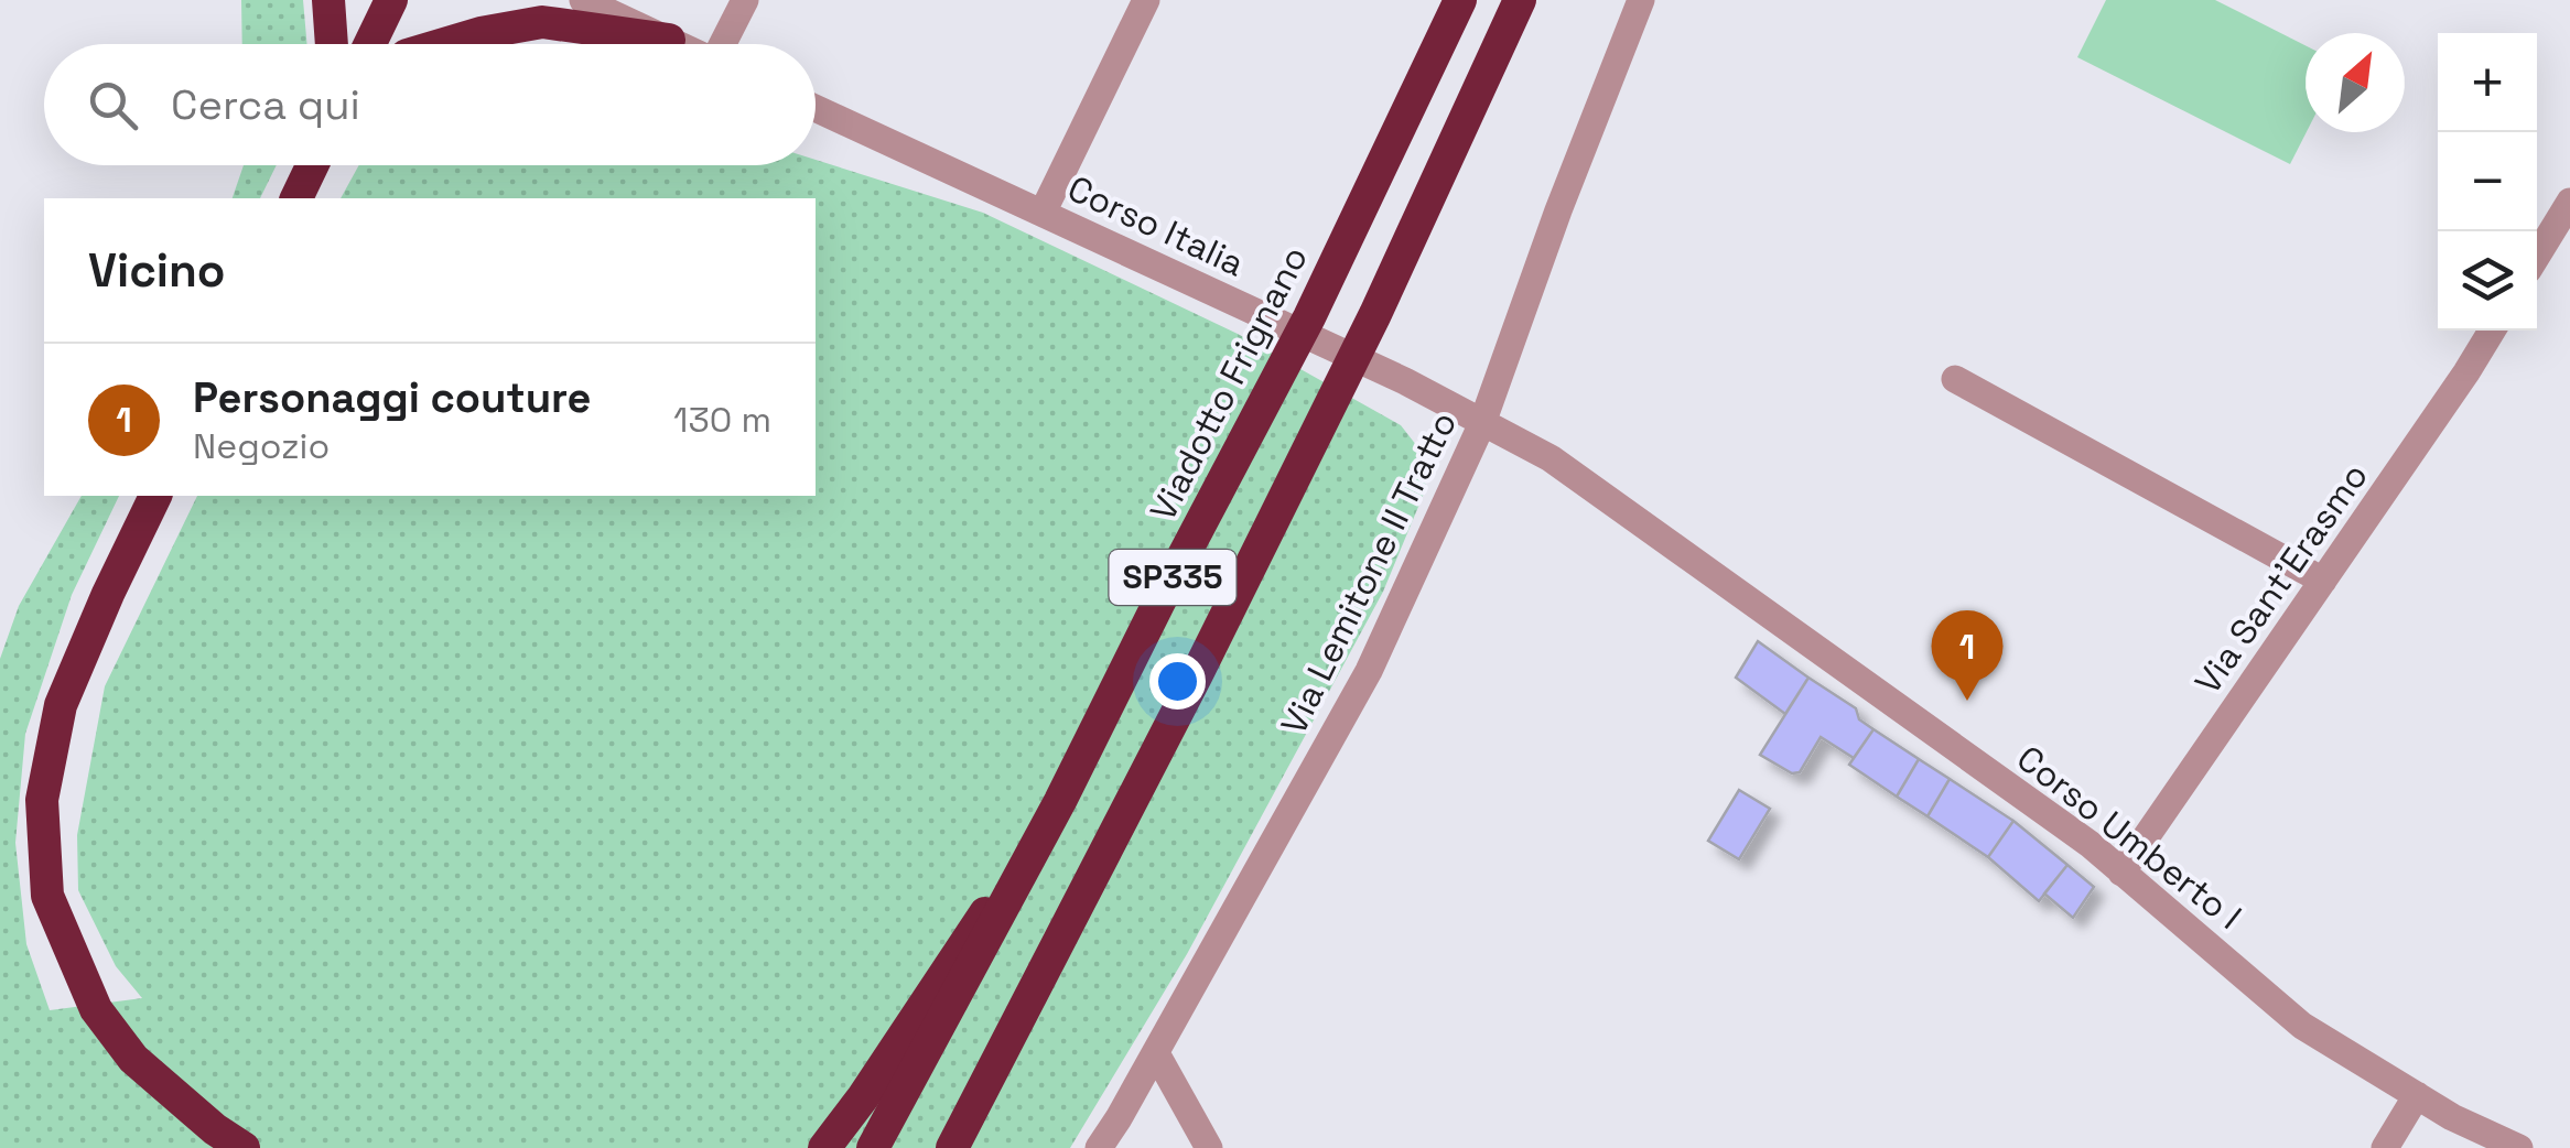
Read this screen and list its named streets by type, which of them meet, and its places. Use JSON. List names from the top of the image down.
{
  "streets": {
    "highway": ["Viadotto Frignano", "SP335"],
    "street": [
      "Corso Italia",
      "Via Lemitone II Tratto",
      "Via Sant'Erasmo",
      "Corso Umberto I"
    ]
  },
  "crossings": [
    ["Corso Italia", "Via Lemitone II Tratto"],
    ["Corso Italia", "Corso Umberto I"],
    ["Via Lemitone II Tratto", "Corso Umberto I"],
    ["Via Sant'Erasmo", "Corso Umberto I"]
  ],
  "north": "top right",
  "page": {
    "map_buttons": ["+", "−"],
    "search": "Cerca qui",
    "heading": "Vicino",
    "list": [
      {
        "mark": "1",
        "name": "Personaggi couture",
        "note": "Negozio",
        "value": "130 m"
      }
    ],
    "pins": "1"
  }
}
